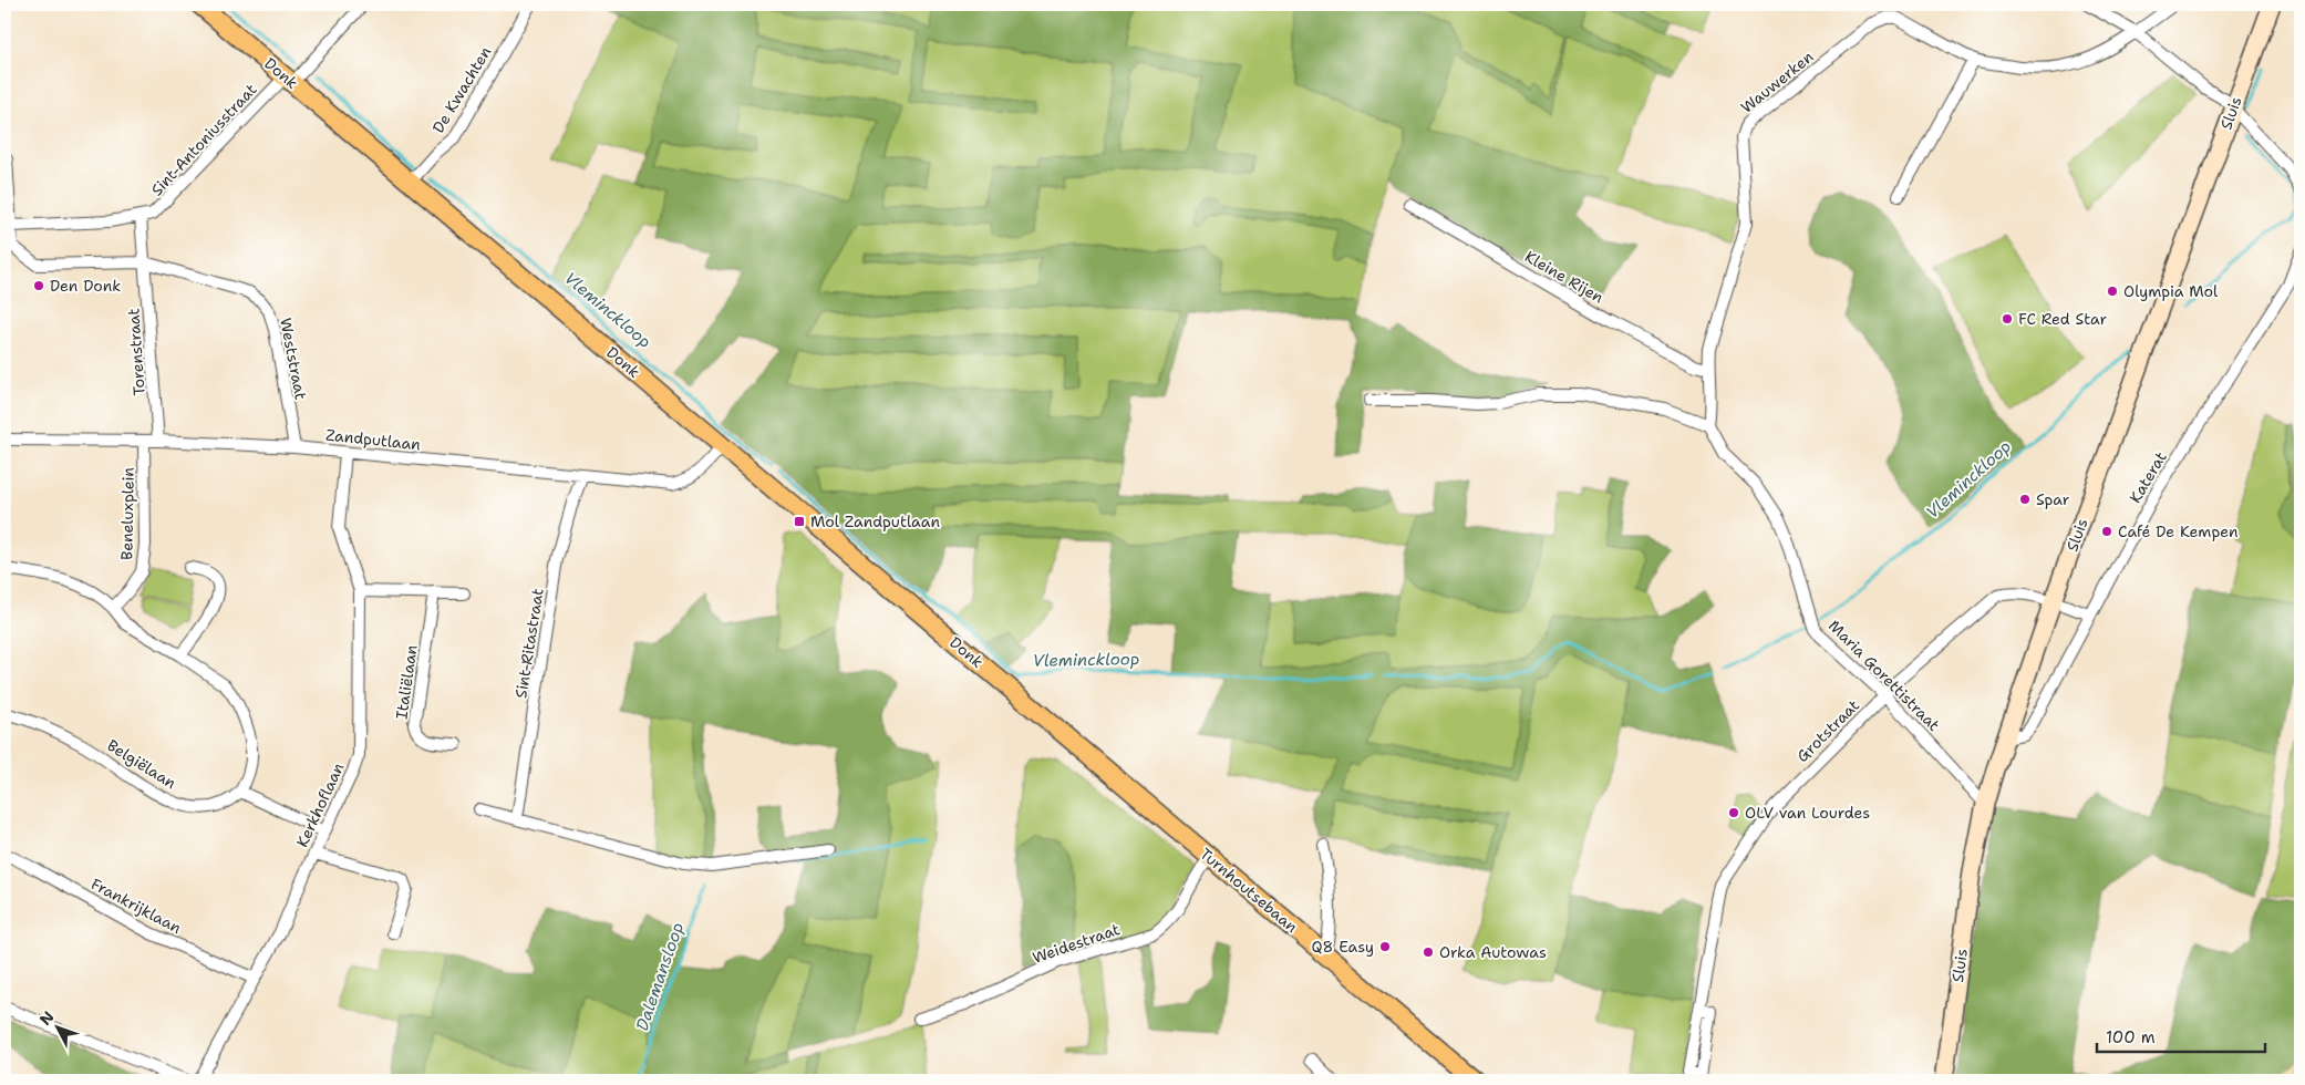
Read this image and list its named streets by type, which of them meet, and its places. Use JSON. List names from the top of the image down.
{
  "streets": {
    "main road": ["Donk", "Turnhoutsebaan"],
    "street": [
      "Wauwerken",
      "De Kwachten",
      "Sluis",
      "Sint-Antoniusstraat",
      "Kleine Rijen",
      "Torenstraat",
      "Weststraat",
      "Zandputlaan",
      "Katerat",
      "Beneluxplein",
      "Sint-Ritastraat",
      "Maria Gorettistraat",
      "Italiëlaan",
      "Grotstraat",
      "Belgiëlaan",
      "Kerkhoflaan",
      "Frankrijklaan",
      "Weidestraat"
    ]
  },
  "crossings": [
    ["Donk", "De Kwachten"],
    ["Donk", "Sint-Antoniusstraat"],
    ["Donk", "Zandputlaan"],
    ["Donk", "Turnhoutsebaan"],
    ["Wauwerken", "Kleine Rijen"],
    ["Wauwerken", "Maria Gorettistraat"],
    ["Sluis", "Katerat"],
    ["Sluis", "Maria Gorettistraat"],
    ["Sluis", "Grotstraat"],
    ["Torenstraat", "Weststraat"],
    ["Torenstraat", "Zandputlaan"],
    ["Weststraat", "Zandputlaan"],
    ["Zandputlaan", "Beneluxplein"],
    ["Zandputlaan", "Sint-Ritastraat"],
    ["Zandputlaan", "Kerkhoflaan"],
    ["Katerat", "Grotstraat"],
    ["Maria Gorettistraat", "Grotstraat"],
    ["Kerkhoflaan", "Frankrijklaan"],
    ["Turnhoutsebaan", "Weidestraat"]
  ],
  "water": ["Vleminckloop", "Dalemansloop"],
  "places": {
    "other": [
      "Den Donk",
      "Olympia Mol",
      "FC Red Star",
      "Spar",
      "Café De Kempen",
      "OLV van Lourdes",
      "Q8 Easy",
      "Orka Autowas"
    ],
    "transit": ["Mol Zandputlaan"]
  },
  "scale_bar": "100 m",
  "north": "top left"
}
